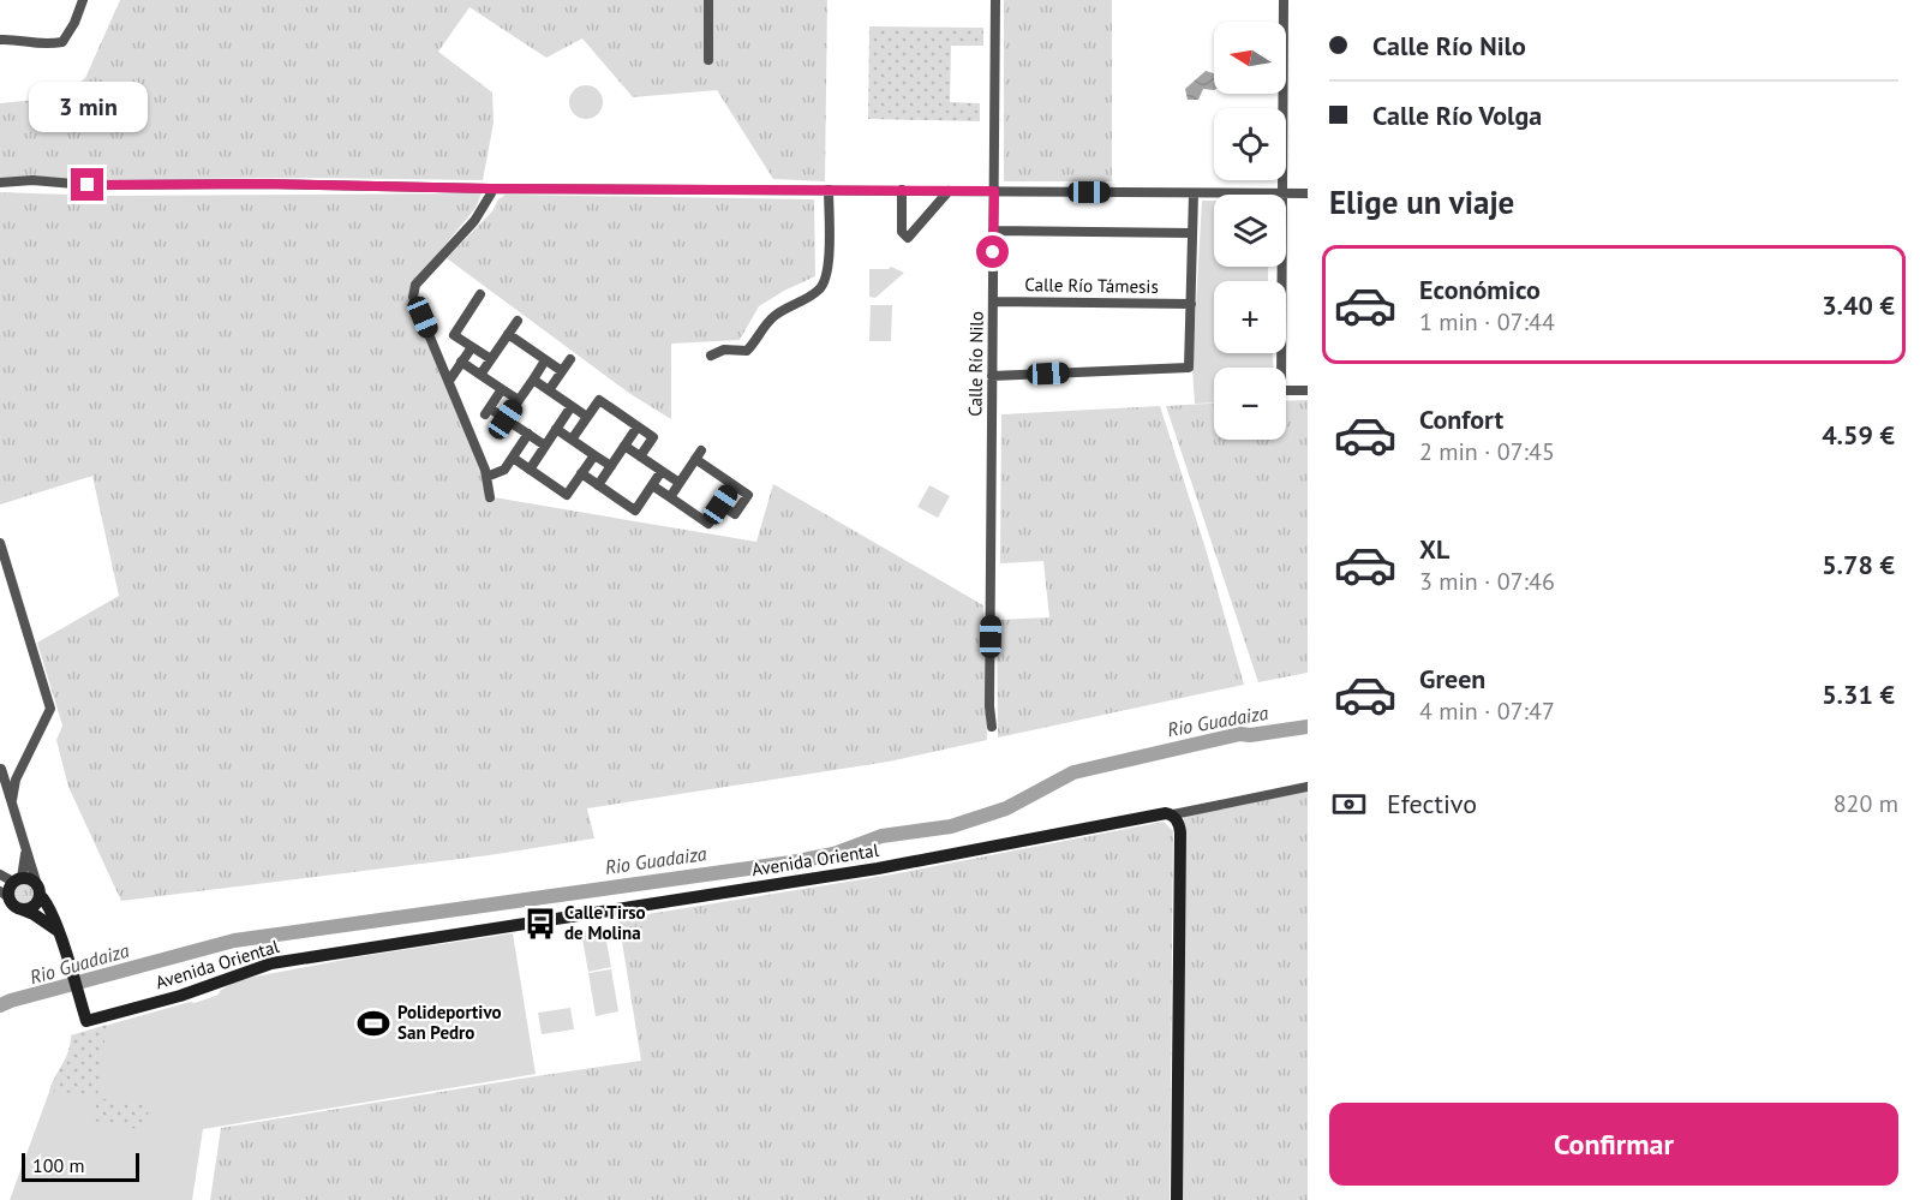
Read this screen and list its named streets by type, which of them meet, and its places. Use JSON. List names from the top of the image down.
{
  "streets": {
    "street": ["Calle Río Támesis", "Calle Río Nilo", "Avenida Oriental"]
  },
  "crossings": [
    ["Calle Río Támesis", "Calle Río Nilo"]
  ],
  "water": ["Rio Guadaiza"],
  "places": {
    "bus stop": ["Calle Tirso de Molina"],
    "sports": ["Polideportivo San Pedro"]
  },
  "scale_bar": "100 m",
  "north": "left",
  "page": {
    "banner": ["Calle Río Nilo", "Calle Río Volga"],
    "map_buttons": ["+", "−"],
    "bubble": "3 min",
    "heading": "Elige un viaje",
    "list": [
      {
        "name": "Económico",
        "note": "1 min · 07:44",
        "value": "3.40 €"
      },
      {
        "name": "Confort",
        "note": "2 min · 07:45",
        "value": "4.59 €"
      },
      {
        "name": "XL",
        "note": "3 min · 07:46",
        "value": "5.78 €"
      },
      {
        "name": "Green",
        "note": "4 min · 07:47",
        "value": "5.31 €"
      }
    ],
    "pay": ["Efectivo", "820 m"],
    "buttons": "Confirmar",
    "scale": "100 m"
  }
}
